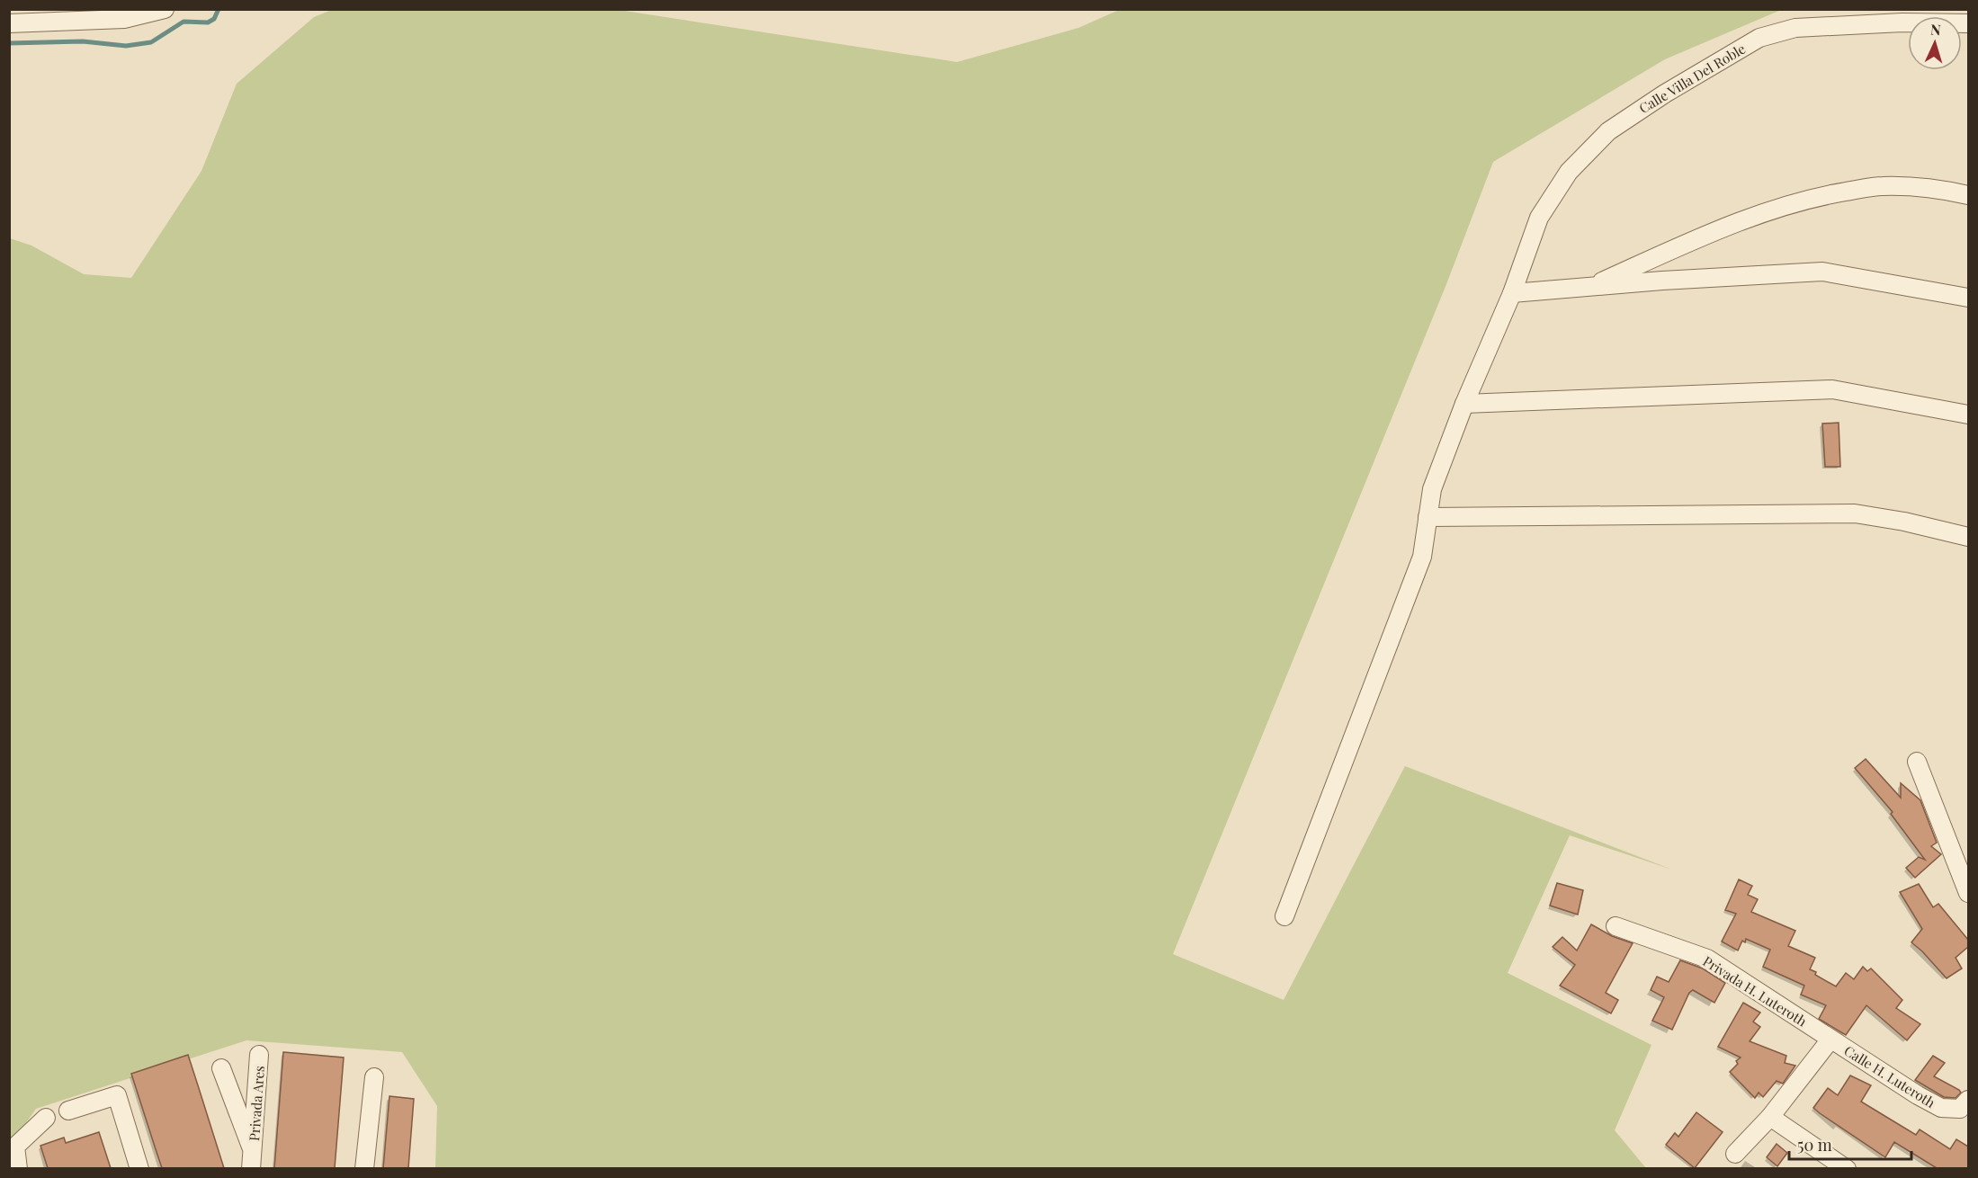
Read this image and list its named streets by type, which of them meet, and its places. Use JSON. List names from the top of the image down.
{
  "streets": {
    "street": [
      "Calle Villa Del Roble",
      "Privada H. Luteroth",
      "Calle H. Luteroth",
      "Privada Ares"
    ]
  },
  "crossings": [
    ["Privada H. Luteroth", "Calle H. Luteroth"]
  ],
  "scale_bar": "50 m",
  "north": "top"
}
